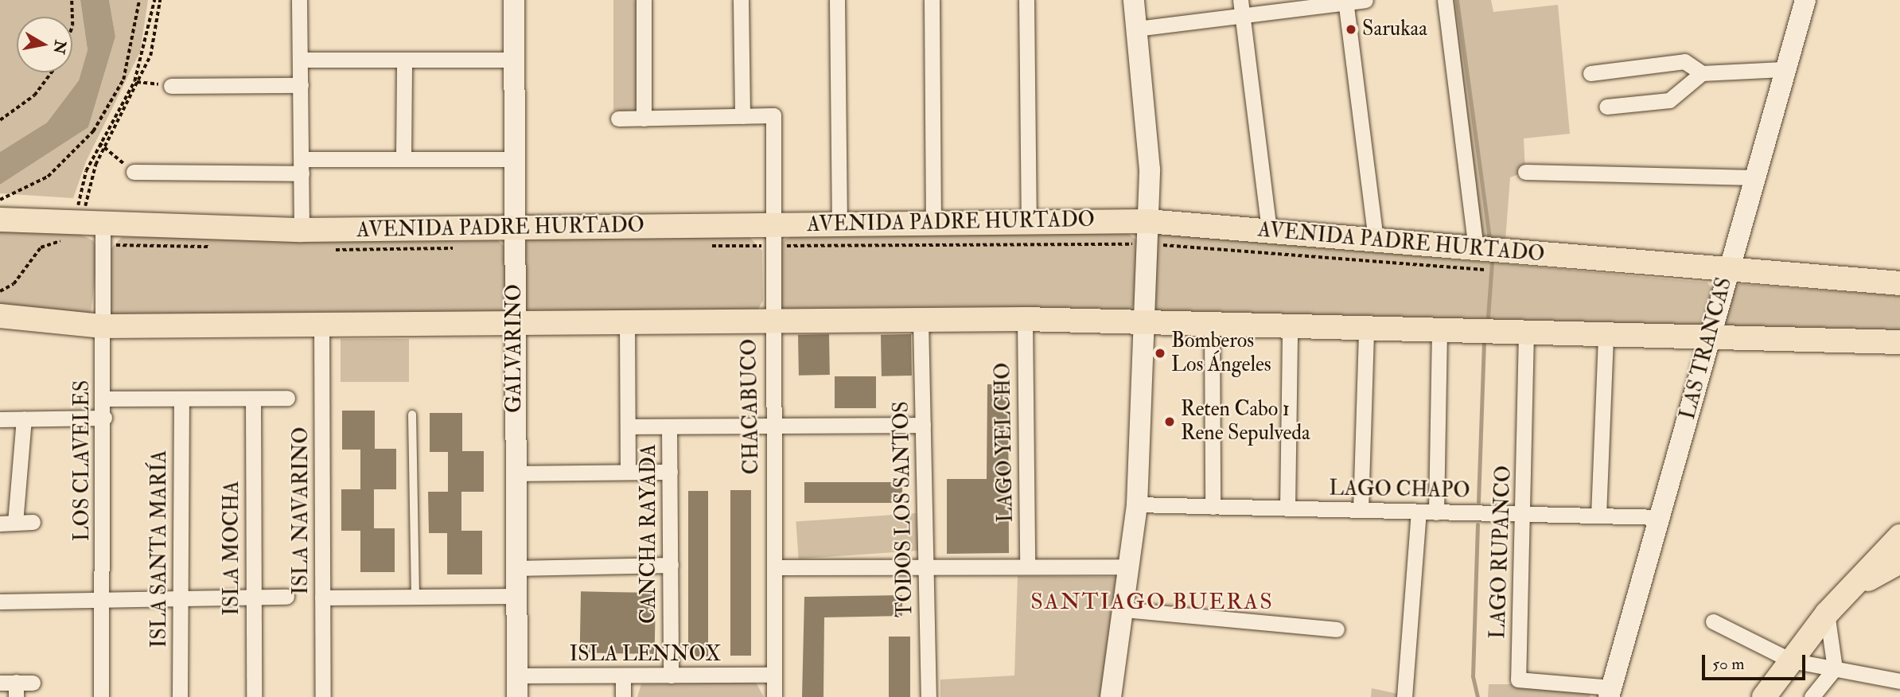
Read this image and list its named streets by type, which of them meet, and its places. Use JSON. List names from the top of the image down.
{
  "streets": {
    "main road": ["AVENIDA PADRE HURTADO"],
    "street": [
      "GALVARINO",
      "LAS TRANCAS",
      "CHACABUCO",
      "LAGO YELCHO",
      "LOS CLAVELES",
      "LAGO CHAPO",
      "TODOS LOS SANTOS",
      "ISLA NAVARINO",
      "CANCHA RAYADA",
      "ISLA MOCHA",
      "ISLA SANTA MARÍA",
      "LAGO RUPANCO",
      "ISLA LENNOX"
    ]
  },
  "crossings": [
    ["AVENIDA PADRE HURTADO", "GALVARINO"],
    ["AVENIDA PADRE HURTADO", "LAS TRANCAS"],
    ["AVENIDA PADRE HURTADO", "CHACABUCO"],
    ["AVENIDA PADRE HURTADO", "LOS CLAVELES"],
    ["GALVARINO", "ISLA LENNOX"],
    ["LAS TRANCAS", "LAGO CHAPO"],
    ["LAS TRANCAS", "LAGO RUPANCO"],
    ["CHACABUCO", "ISLA LENNOX"],
    ["LAGO CHAPO", "LAGO RUPANCO"],
    ["CANCHA RAYADA", "ISLA LENNOX"]
  ],
  "districts": ["SANTIAGO BUERAS"],
  "places": ["Sarukaa", "Bomberos Los Ángeles", "Reten Cabo 1 Rene Sepulveda"],
  "scale_bar": "50 m",
  "north": "right"
}
